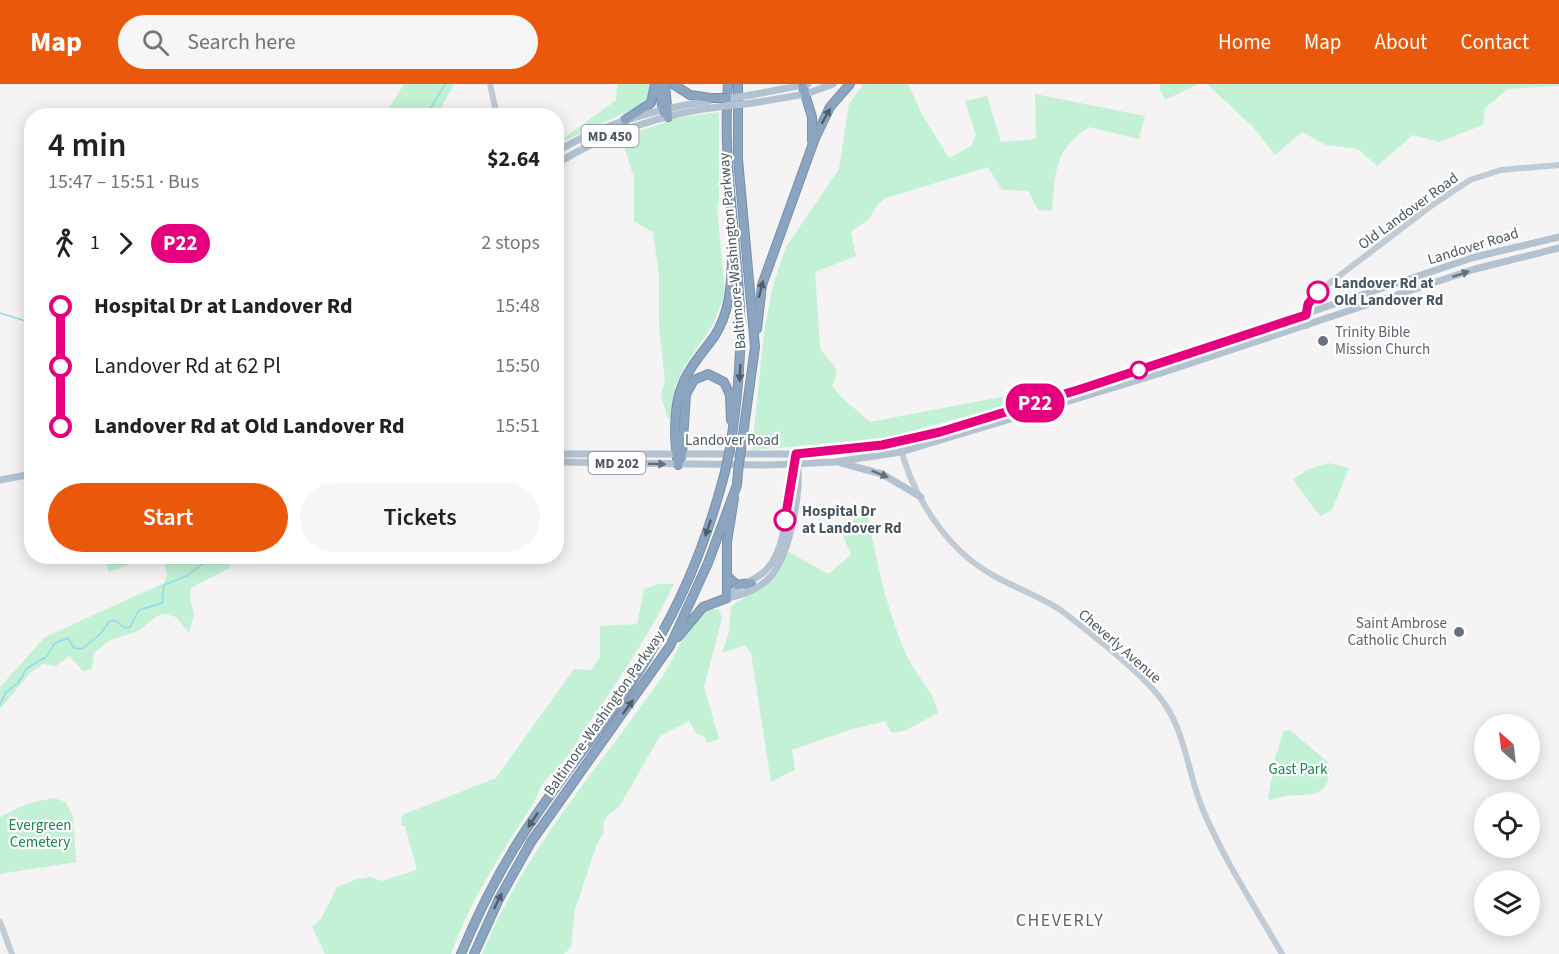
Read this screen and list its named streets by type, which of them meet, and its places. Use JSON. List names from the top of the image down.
{
  "streets": {
    "highway": ["Baltimore-Washington Parkway"],
    "main road": ["MD 450", "Landover Road", "MD 202"],
    "street": ["Old Landover Road", "Cheverly Avenue"]
  },
  "crossings": [
    ["Old Landover Road", "Landover Road"],
    ["Landover Road", "Cheverly Avenue"]
  ],
  "districts": ["CHEVERLY"],
  "parks": ["Gast Park", "Evergreen Cemetery"],
  "places": [
    "Landover Rd at Old Landover Rd",
    "Trinity Bible Mission Church",
    "Hospital Dr at Landover Rd",
    "Saint Ambrose Catholic Church"
  ],
  "lines": ["bus line P22"],
  "north": "top left",
  "page": {
    "header": "Map",
    "search": "Search here",
    "nav": [
      "Home",
      "Map",
      "About",
      "Contact"
    ],
    "on_map": "P22",
    "heading": ["4 min", "15:47 – 15:51 · Bus", "$2.64"],
    "legs": ["1", "P22", "2 stops"],
    "list": [
      {
        "name": "Hospital Dr at Landover Rd",
        "value": "15:48"
      },
      {
        "name": "Landover Rd at 62 Pl",
        "value": "15:50"
      },
      {
        "name": "Landover Rd at Old Landover Rd",
        "value": "15:51"
      }
    ],
    "buttons": ["Start", "Tickets"]
  }
}
